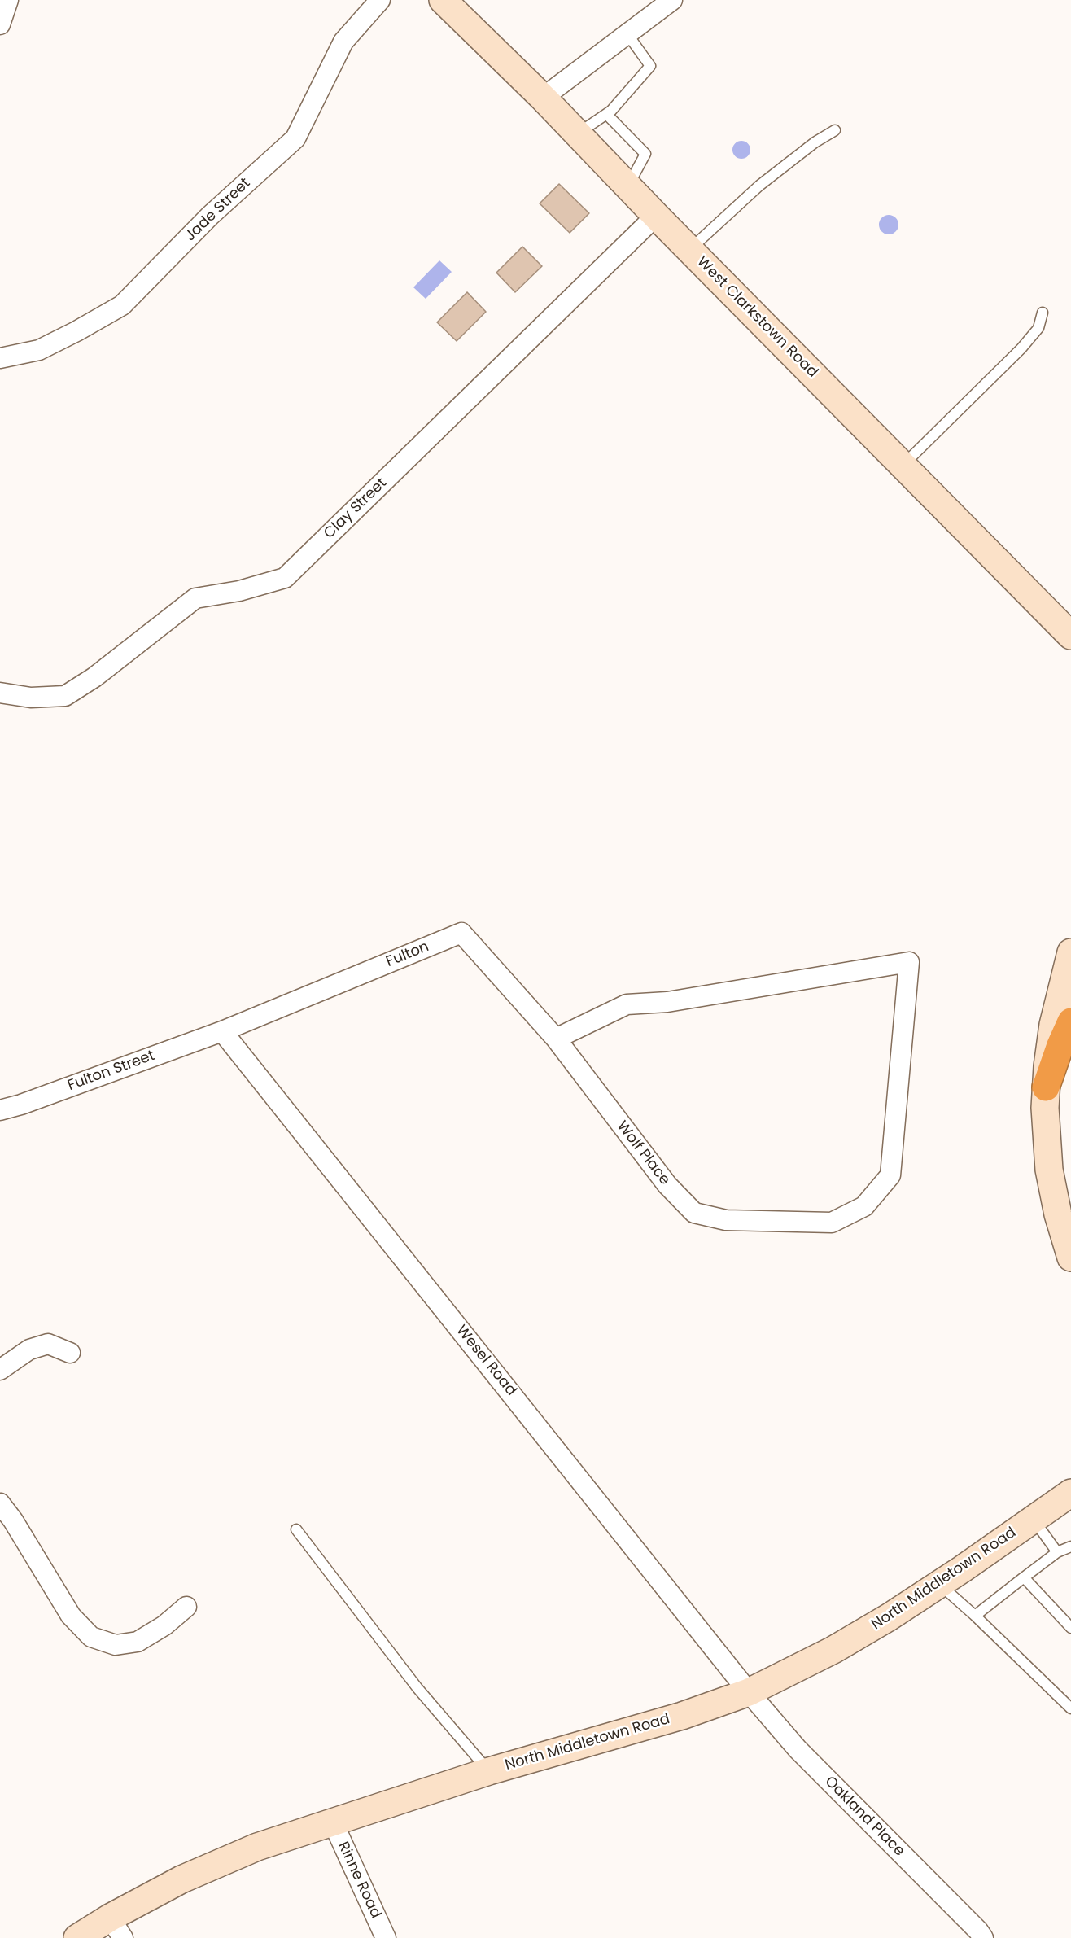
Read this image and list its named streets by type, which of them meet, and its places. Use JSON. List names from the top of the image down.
{
  "streets": {
    "street": [
      "Jade Street",
      "West Clarkstown Road",
      "Clay Street",
      "Fulton",
      "Fulton Street",
      "Wolf Place",
      "Wesel Road",
      "North Middletown Road",
      "Oakland Place",
      "Rinne Road"
    ]
  },
  "crossings": [
    ["West Clarkstown Road", "Clay Street"],
    ["Fulton", "Fulton Street"],
    ["Fulton", "Wolf Place"],
    ["Fulton", "Wesel Road"],
    ["Fulton Street", "Wesel Road"],
    ["Wesel Road", "North Middletown Road"],
    ["Wesel Road", "Oakland Place"],
    ["North Middletown Road", "Oakland Place"],
    ["North Middletown Road", "Rinne Road"]
  ]
}
